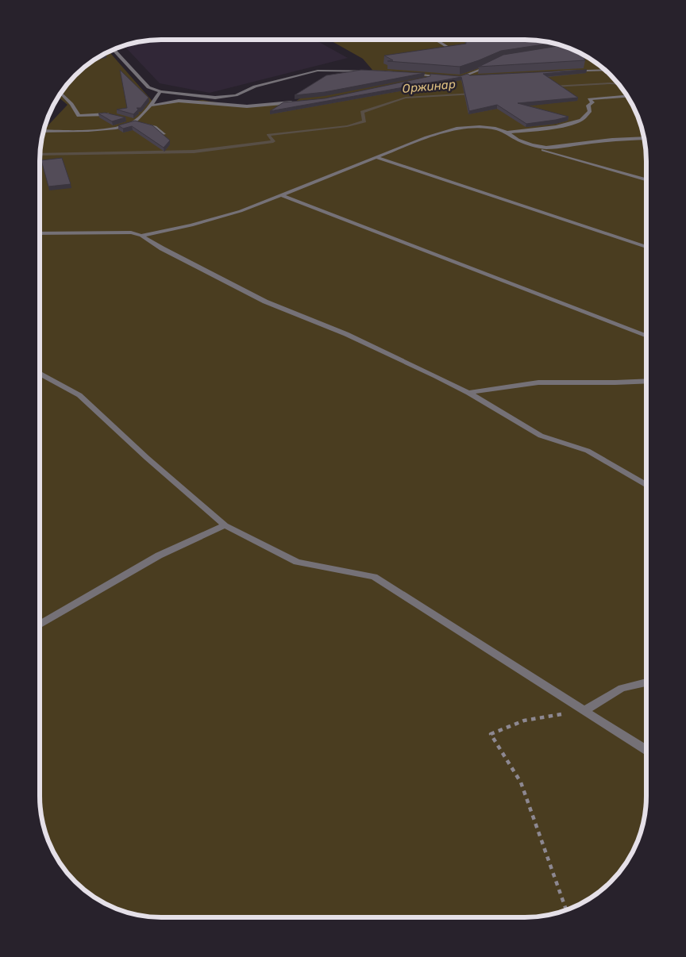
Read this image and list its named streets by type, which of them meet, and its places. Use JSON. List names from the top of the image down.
{
  "water": ["Оржинар"]
}
